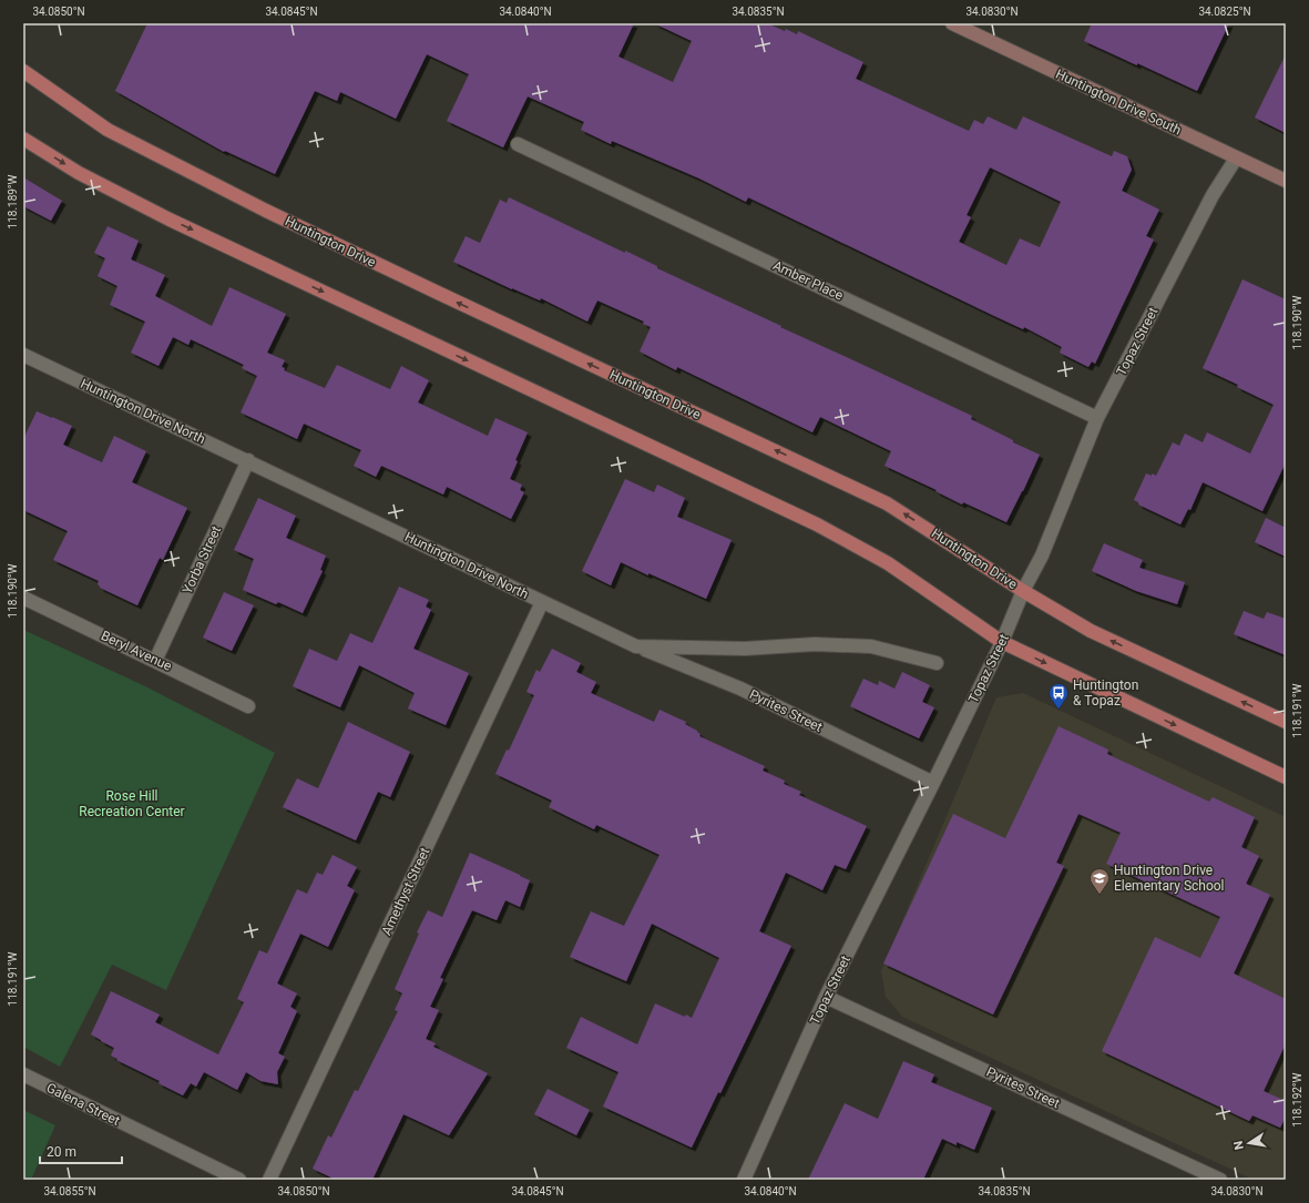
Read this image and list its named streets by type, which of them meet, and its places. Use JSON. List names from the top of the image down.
{
  "streets": {
    "main road": ["Huntington Drive"],
    "street": [
      "Huntington Drive South",
      "Amber Place",
      "Topaz Street",
      "Huntington Drive North",
      "Yorba Street",
      "Beryl Avenue",
      "Pyrites Street",
      "Amethyst Street",
      "Galena Street"
    ]
  },
  "crossings": [
    ["Huntington Drive South", "Topaz Street"],
    ["Huntington Drive", "Topaz Street"],
    ["Amber Place", "Topaz Street"],
    ["Topaz Street", "Pyrites Street"],
    ["Huntington Drive North", "Yorba Street"],
    ["Huntington Drive North", "Pyrites Street"],
    ["Huntington Drive North", "Amethyst Street"],
    ["Yorba Street", "Beryl Avenue"]
  ],
  "parks": ["Rose Hill Recreation Center"],
  "places": {
    "bus stop": ["Huntington & Topaz"],
    "school or university": ["Huntington Drive Elementary School"]
  },
  "scale_bar": "20 m",
  "north": "left",
  "coordinates": [
    "34.0850°N",
    "34.0845°N",
    "34.0840°N",
    "34.0835°N",
    "34.0830°N",
    "34.0825°N",
    "118.189°W",
    "118.190°W",
    "118.191°W",
    "118.192°W",
    "34.0855°N"
  ]
}
